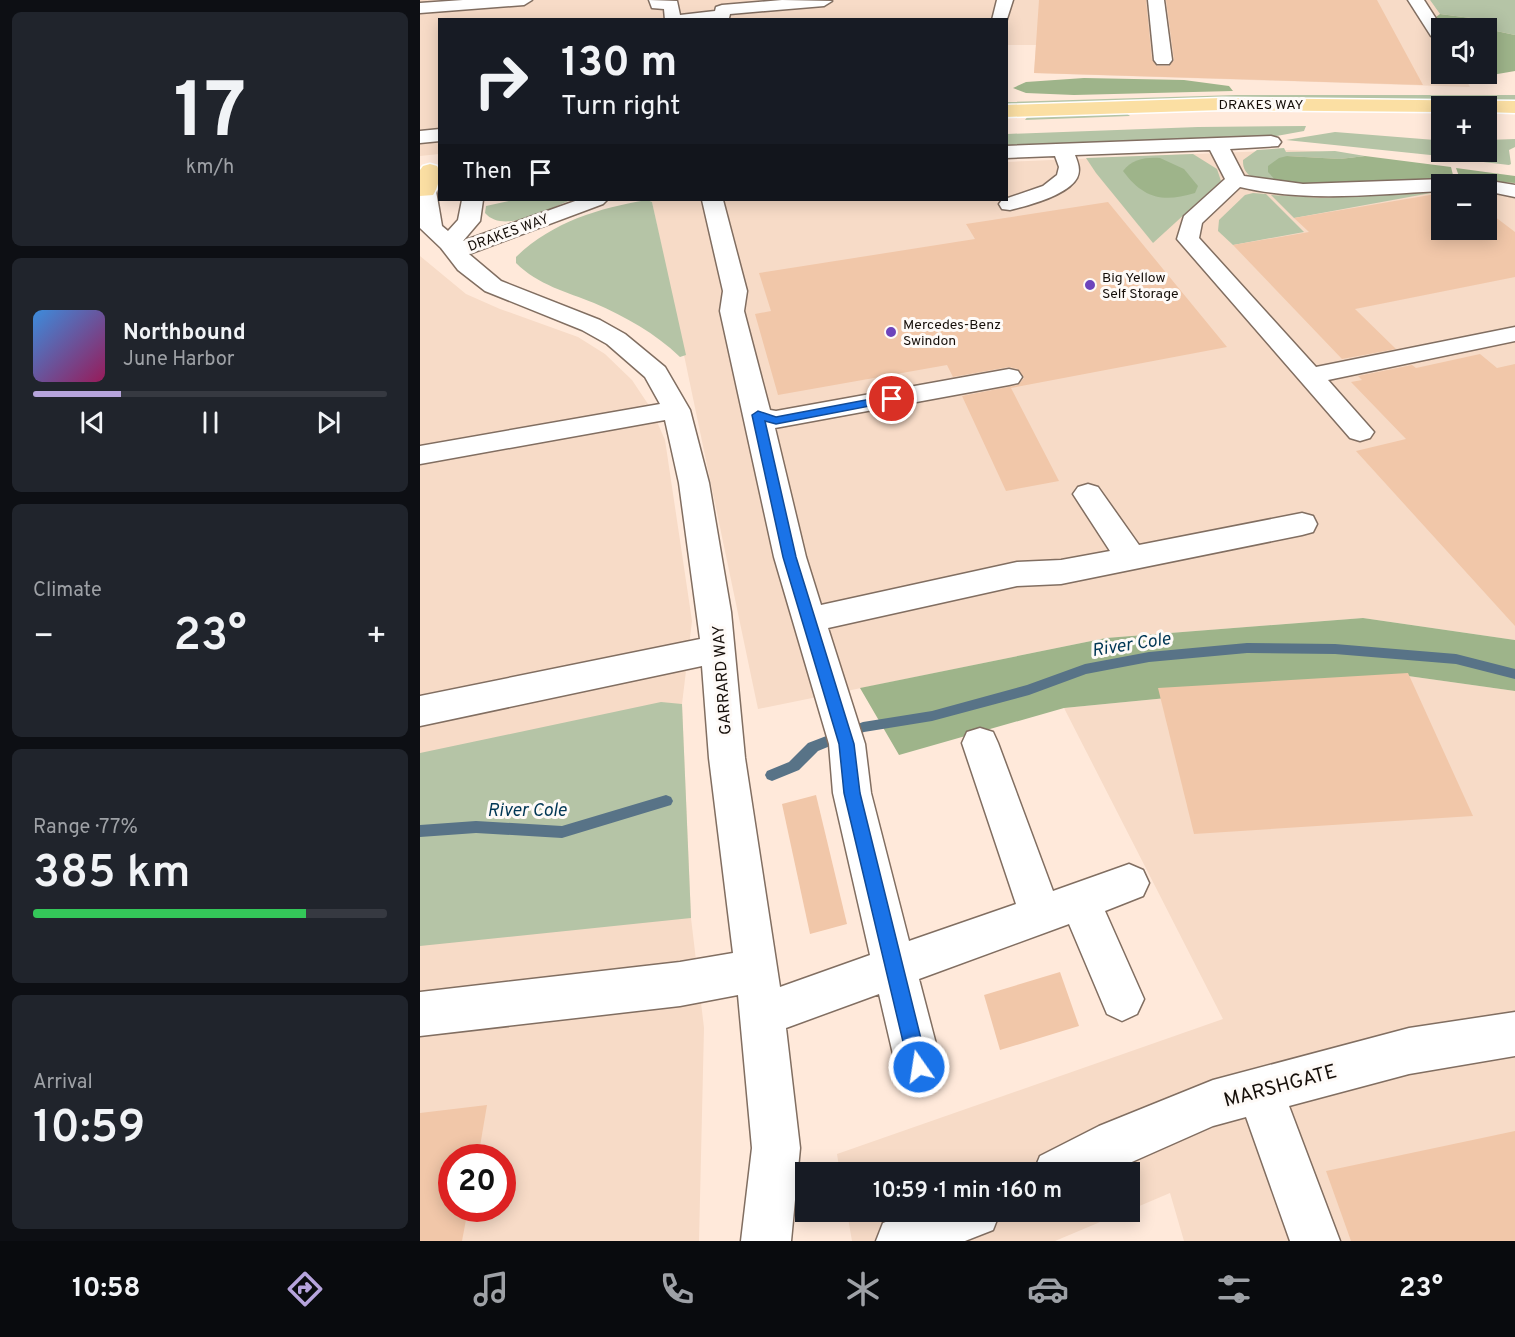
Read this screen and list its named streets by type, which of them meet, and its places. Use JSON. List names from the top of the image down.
{
  "streets": {
    "main road": ["DRAKES WAY"],
    "street": ["GARRARD WAY", "MARSHGATE"]
  },
  "crossings": [
    ["DRAKES WAY", "GARRARD WAY"]
  ],
  "water": ["River Cole"],
  "places": ["Big Yellow Self Storage", "Mercedes-Benz Swindon"],
  "page": {
    "tile": [
      ["17", "km/h"],
      "Climate",
      ["Range · 77%", "385 km"],
      ["Arrival", "10:59"]
    ],
    "map_buttons": ["+", "−"],
    "turn": ["130 m", "Turn right"],
    "then": "Then",
    "song": ["Northbound", "June Harbor"],
    "heat": ["−", "23°", "+"],
    "limit": "20",
    "trip": "10:59 · 1 min · 160 m",
    "tabs": ["10:58", "23°"]
  }
}
